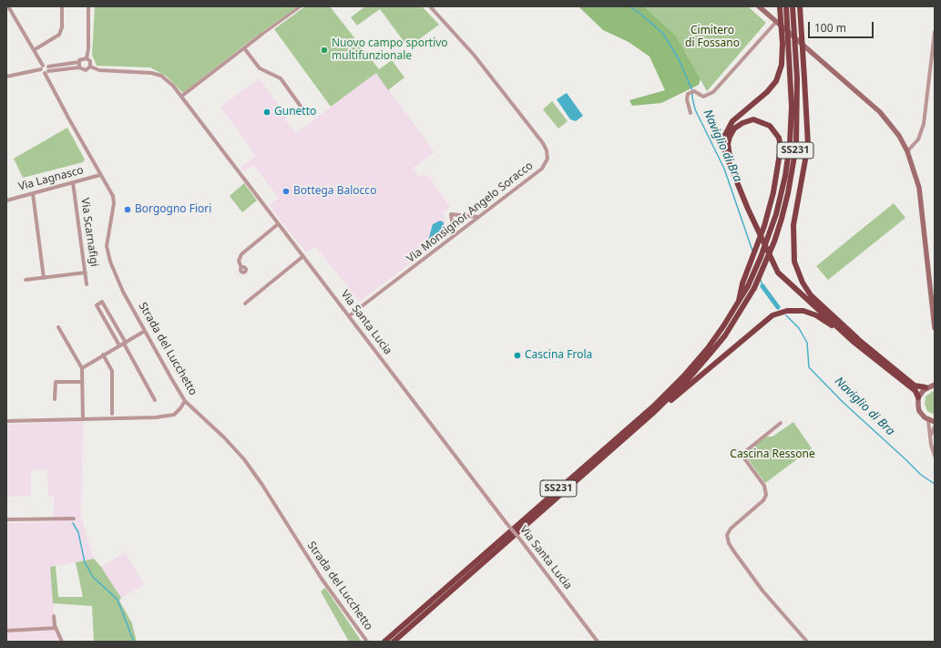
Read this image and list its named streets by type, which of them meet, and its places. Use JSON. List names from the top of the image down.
{
  "streets": {
    "highway": ["SS231"],
    "street": [
      "Via Lagnasco",
      "Via Monsignor Angelo Soracco",
      "Via Scarnafigi",
      "Via Santa Lucia",
      "Strada del Lucchetto"
    ]
  },
  "crossings": [
    ["Via Lagnasco", "Via Scarnafigi"],
    ["Via Lagnasco", "Strada del Lucchetto"],
    ["Via Monsignor Angelo Soracco", "Via Santa Lucia"]
  ],
  "water": ["Naviglio di Bra"],
  "parks": ["Cimitero di Fossano", "Cascina Ressone"],
  "places": [
    "Nuovo campo sportivo multifunzionale",
    "Gunetto",
    "Bottega Balocco",
    "Borgogno Fiori",
    "Cascina Frola"
  ],
  "scale_bar": "100 m"
}
